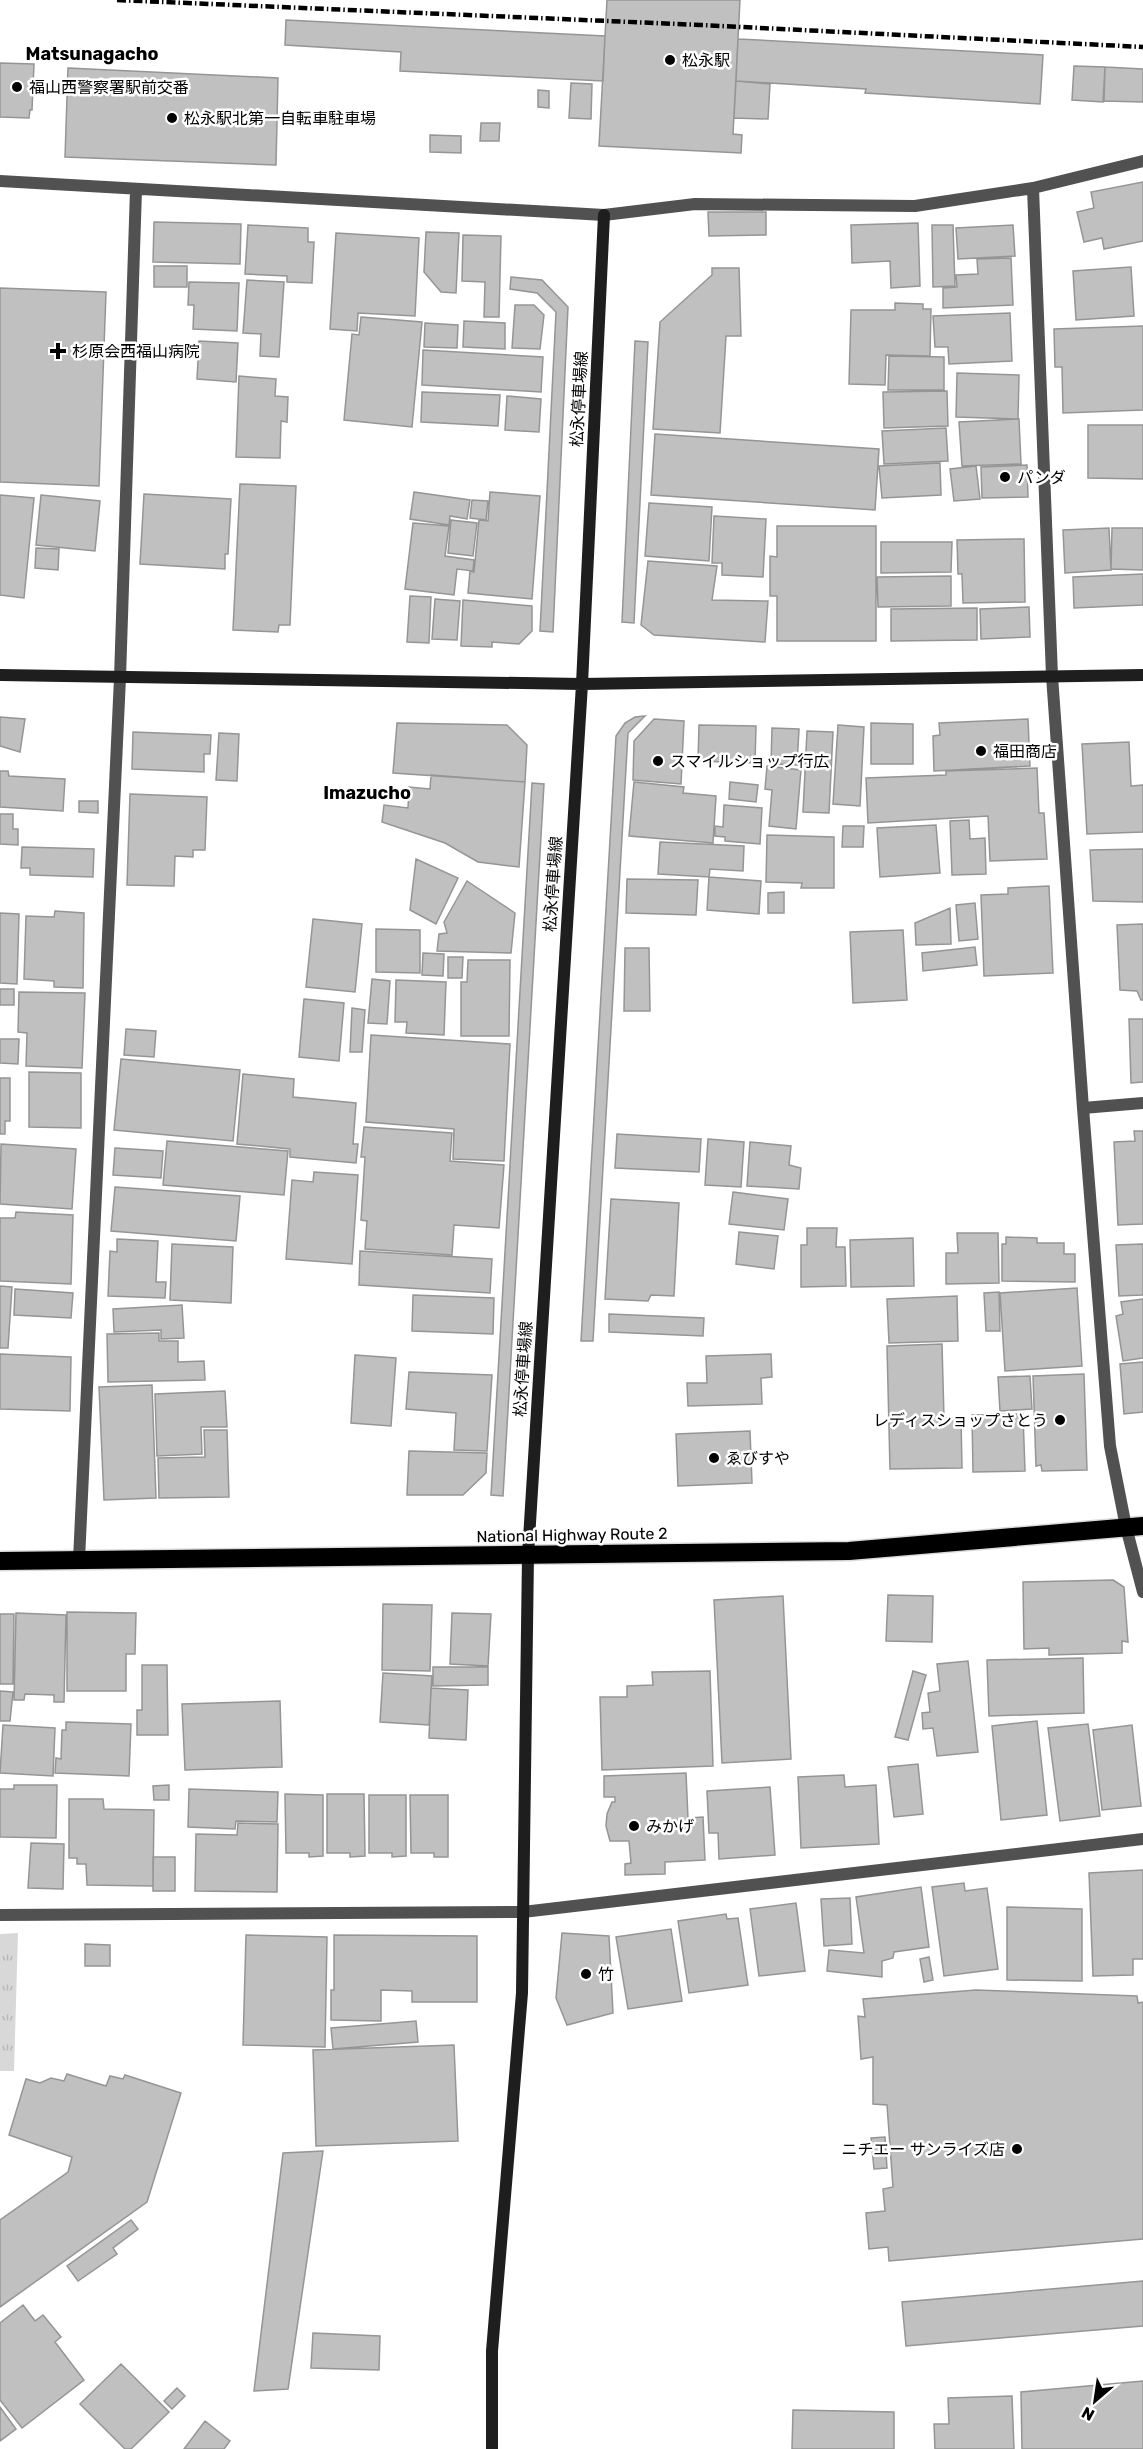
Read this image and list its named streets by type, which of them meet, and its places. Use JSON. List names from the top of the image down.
{
  "streets": {
    "highway": ["National Highway Route 2"],
    "street": ["松永停車場線"]
  },
  "crossings": [
    ["松永停車場線", "National Highway Route 2"]
  ],
  "districts": ["Matsunagacho", "Imazucho"],
  "places": {
    "other": [
      "松永駅",
      "福山西警察署駅前交番",
      "松永駅北第一自転車駐車場",
      "パンダ",
      "福田商店",
      "スマイルショップ行広",
      "レディスショップさとう",
      "ゑびすや",
      "みかげ",
      "竹",
      "ニチエー サンライズ店"
    ],
    "health": ["杉原会西福山病院"]
  },
  "north": "bottom left"
}
